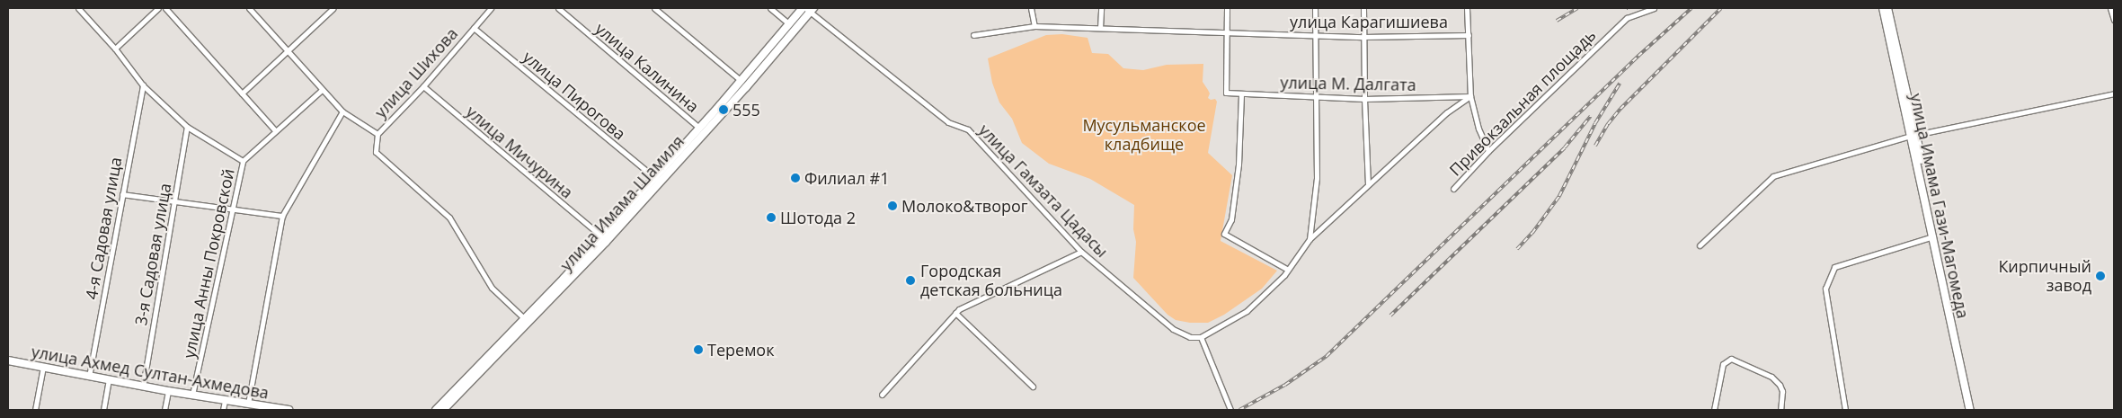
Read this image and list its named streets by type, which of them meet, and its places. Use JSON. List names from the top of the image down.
{
  "streets": {
    "main road": ["улица Имама Шамиля", "улица Имама Гази-Магомеда", "улица Ахмед Султан-Ахмедова"],
    "street": [
      "улица Карагишиева",
      "улица Калинина",
      "улица Шихова",
      "улица М. Далгата",
      "улица Пирогова",
      "Привокзальная площадь",
      "улица Мичурина",
      "улица Гамзата Цадасы",
      "4-я Садовая улица",
      "3-я Садовая улица",
      "улица Анны Покровской"
    ]
  },
  "crossings": [
    ["улица Карагишиева", "улица М. Далгата"],
    ["улица Калинина", "улица Имама Шамиля"],
    ["улица Шихова", "улица Пирогова"],
    ["улица Шихова", "улица Мичурина"],
    ["улица Пирогова", "улица Имама Шамиля"],
    ["улица Мичурина", "улица Имама Шамиля"],
    ["улица Гамзата Цадасы", "улица Имама Шамиля"],
    ["4-я Садовая улица", "улица Ахмед Султан-Ахмедова"],
    ["3-я Садовая улица", "улица Ахмед Султан-Ахмедова"],
    ["улица Анны Покровской", "улица Ахмед Султан-Ахмедова"]
  ],
  "parks": ["Мусульманское кладбище"],
  "places": [
    "555",
    "Филиал #1",
    "Молоко&творог",
    "Шотода 2",
    "Кирпичный завод",
    "Городская детская больница",
    "Теремок"
  ]
}
